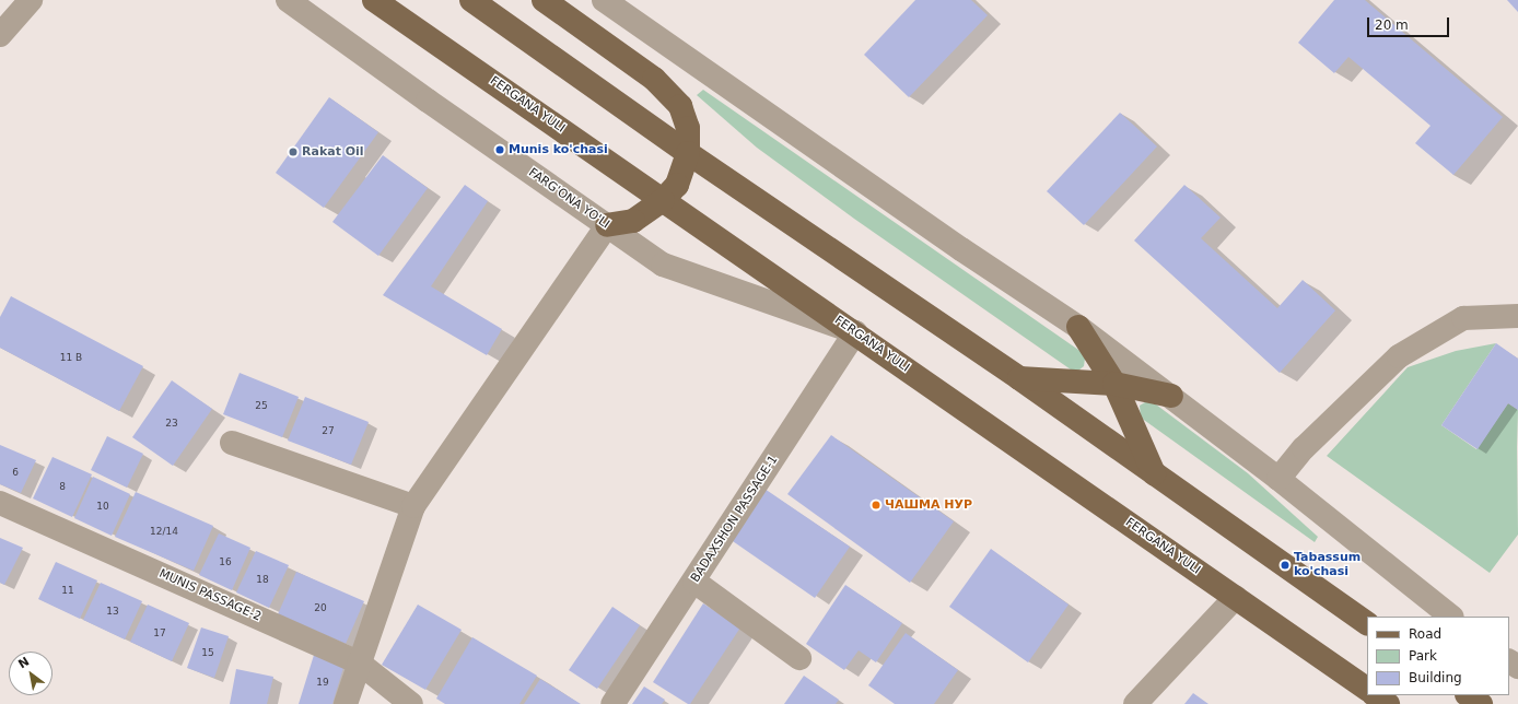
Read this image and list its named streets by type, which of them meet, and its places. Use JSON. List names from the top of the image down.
{
  "streets": {
    "main road": ["FERGANA YULI"],
    "street": ["FARG'ONA YO'LI", "BADAXSHON PASSAGE-1", "MUNIS PASSAGE-2"]
  },
  "crossings": [
    ["FERGANA YULI", "FARG'ONA YO'LI"],
    ["FERGANA YULI", "BADAXSHON PASSAGE-1"],
    ["FARG'ONA YO'LI", "BADAXSHON PASSAGE-1"]
  ],
  "places": [
    "Munis ko'chasi",
    "Rakat Oil",
    "ЧАШМА НУР",
    "Tabassum ko'chasi"
  ],
  "house_numbers": [
    "11 В",
    "25",
    "23",
    "27",
    "6",
    "8",
    "10",
    "12/14",
    "16",
    "18",
    "11",
    "20",
    "13",
    "17",
    "15",
    "19"
  ],
  "legend": ["Road", "Park", "Building"],
  "scale_bar": "20 m",
  "north": "top left"
}
